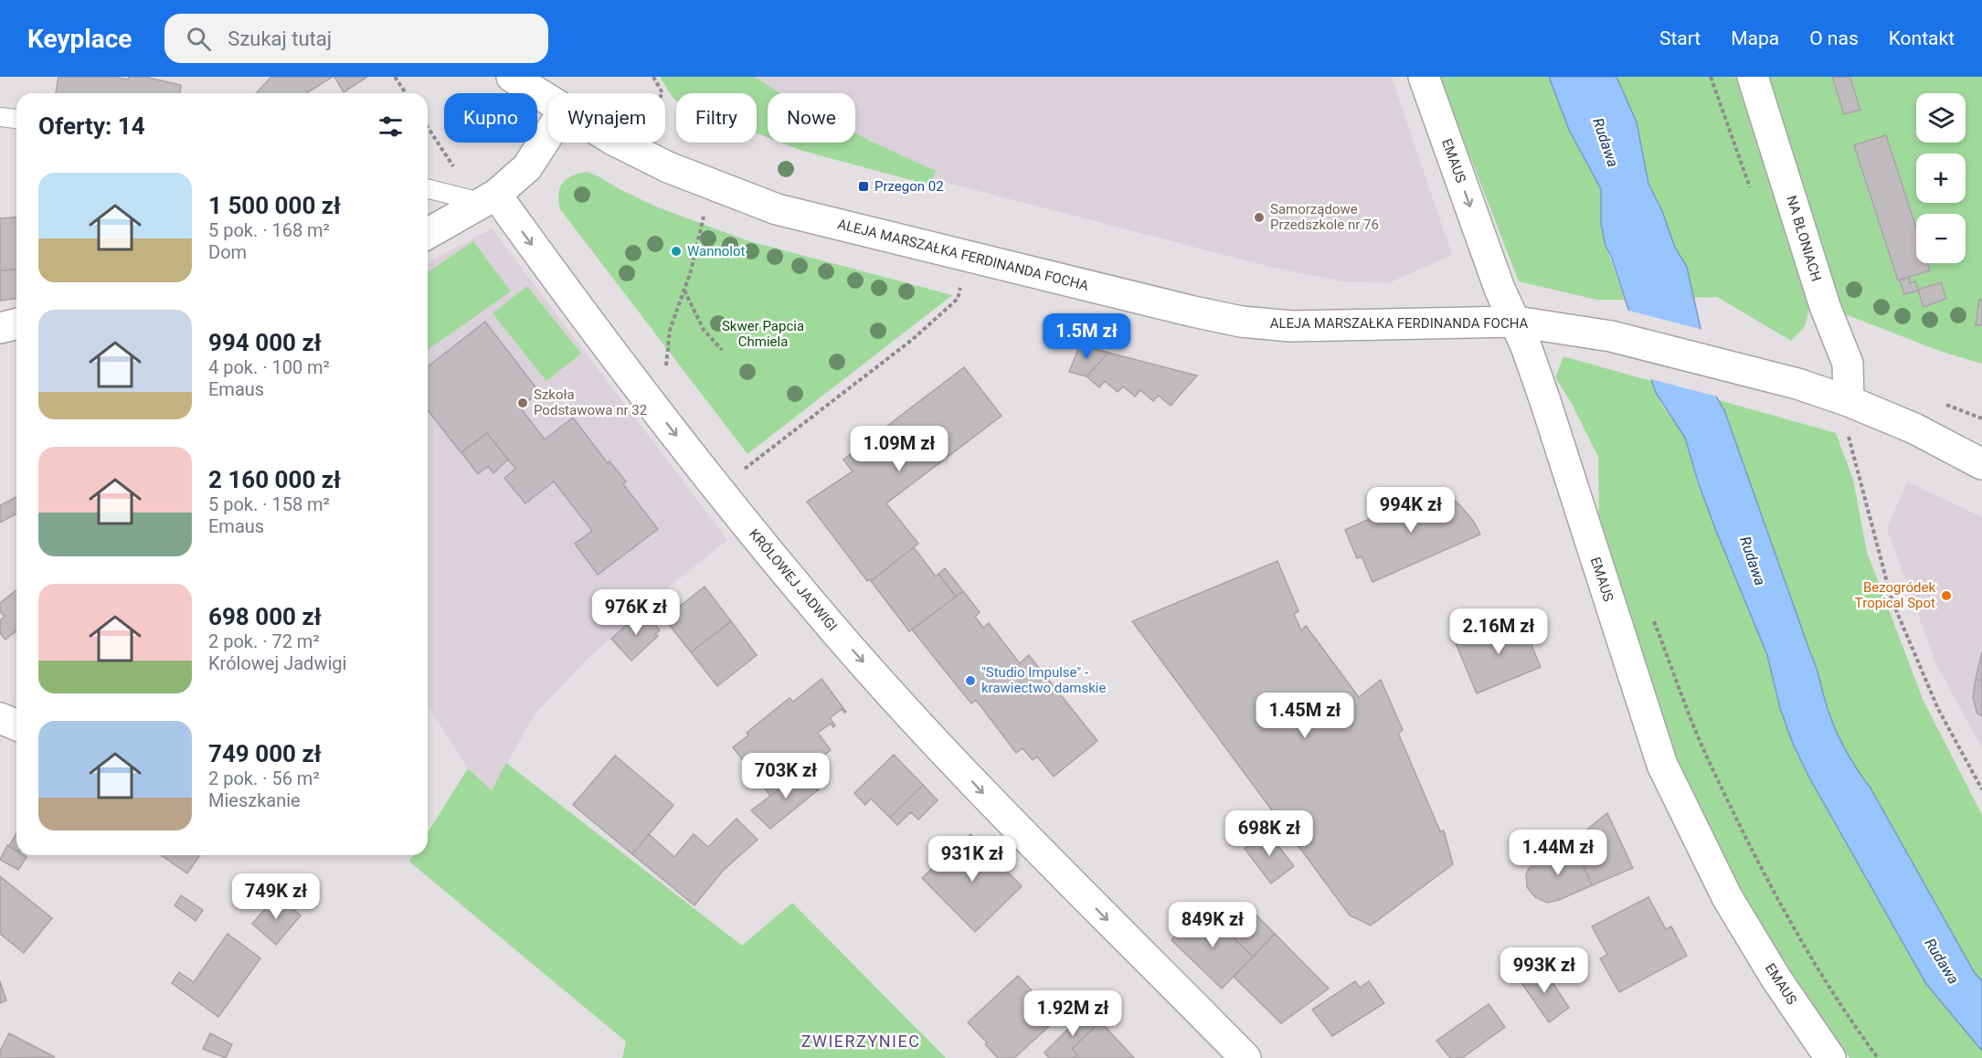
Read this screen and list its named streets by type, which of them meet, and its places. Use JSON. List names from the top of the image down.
{
  "streets": {
    "street": [
      "EMAUS",
      "NA BŁONIACH",
      "ALEJA MARSZAŁKA FERDINANDA FOCHA",
      "KRÓLOWEJ JADWIGI"
    ]
  },
  "crossings": [
    ["EMAUS", "ALEJA MARSZAŁKA FERDINANDA FOCHA"],
    ["NA BŁONIACH", "ALEJA MARSZAŁKA FERDINANDA FOCHA"]
  ],
  "one_way": ["KRÓLOWEJ JADWIGI"],
  "districts": ["ZWIERZYNIEC"],
  "water": ["Rudawa"],
  "parks": ["Skwer Papcia Chmiela"],
  "places": {
    "transit": ["Przegon 02"],
    "other": [
      "Samorządowe Przedszkole nr 76",
      "Wannolot",
      "Szkoła Podstawowa nr 32",
      "Bezogródek Tropical Spot",
      "\"Studio Impulse\" - krawiectwo damskie"
    ]
  },
  "page": {
    "header": "Keyplace",
    "search": "Szukaj tutaj",
    "nav": [
      "Start",
      "Mapa",
      "O nas",
      "Kontakt"
    ],
    "map_buttons": ["+", "−"],
    "chip": [
      "Kupno",
      "Wynajem",
      "Filtry",
      "Nowe"
    ],
    "heading": "Oferty: 14",
    "list": [
      {
        "name": "1 500 000 zł",
        "note": "5 pok. · 168 m² · Dom"
      },
      {
        "name": "994 000 zł",
        "note": "4 pok. · 100 m² · Emaus"
      },
      {
        "name": "2 160 000 zł",
        "note": "5 pok. · 158 m² · Emaus"
      },
      {
        "name": "698 000 zł",
        "note": "2 pok. · 72 m² · Królowej Jadwigi"
      },
      {
        "name": "749 000 zł",
        "note": "2 pok. · 56 m² · Mieszkanie"
      }
    ],
    "price": [
      "1.5M zł",
      "1.09M zł",
      "994K zł",
      "976K zł",
      "2.16M zł",
      "1.45M zł",
      "703K zł",
      "698K zł",
      "1.44M zł",
      "931K zł",
      "749K zł",
      "849K zł",
      "993K zł",
      "1.92M zł"
    ]
  }
}
